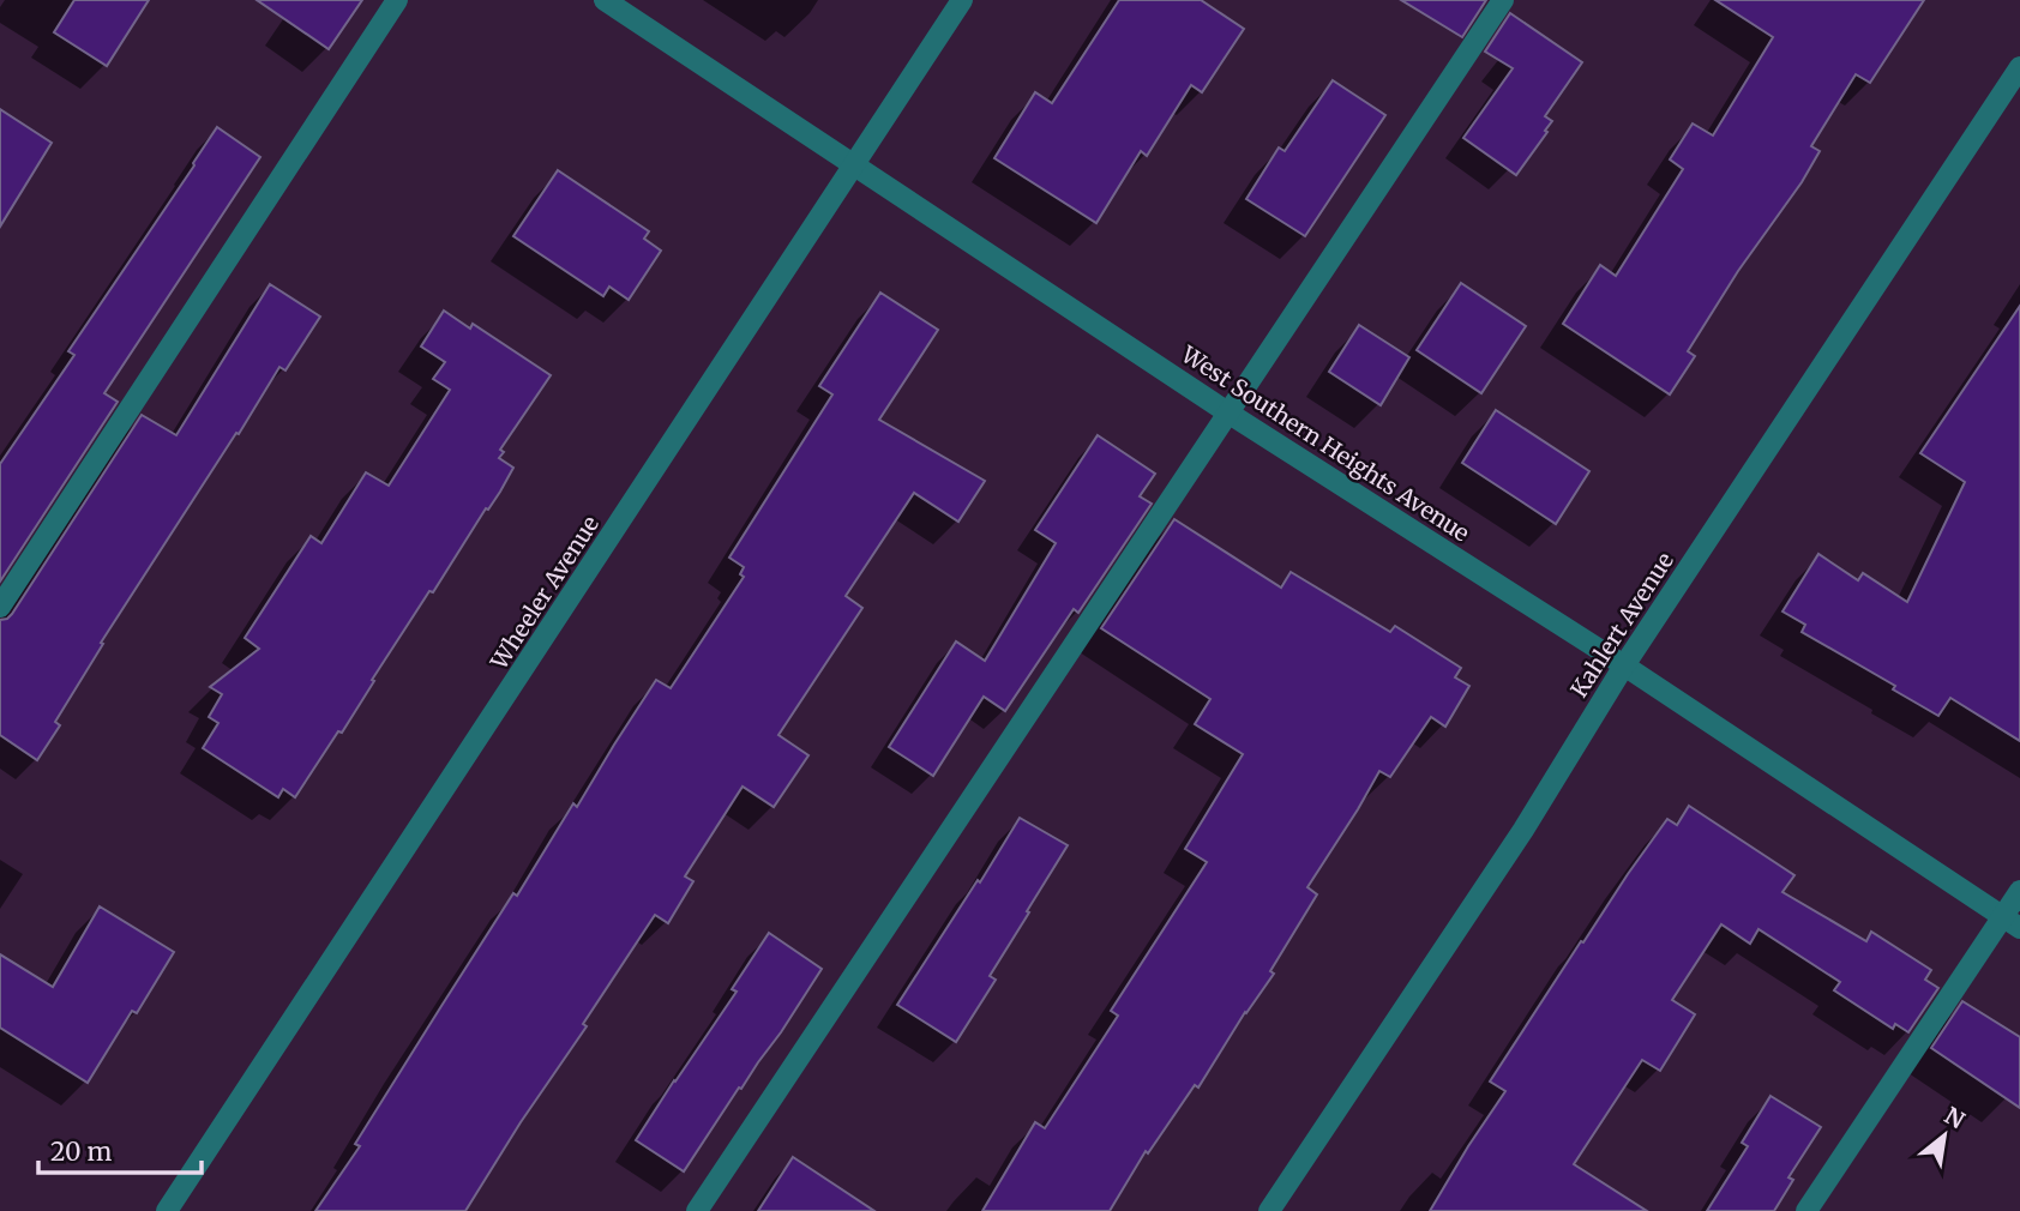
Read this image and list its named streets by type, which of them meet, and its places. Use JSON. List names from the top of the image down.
{
  "streets": {
    "street": ["West Southern Heights Avenue", "Wheeler Avenue", "Kahlert Avenue"]
  },
  "crossings": [
    ["West Southern Heights Avenue", "Wheeler Avenue"],
    ["West Southern Heights Avenue", "Kahlert Avenue"]
  ],
  "scale_bar": "20 m",
  "north": "top right"
}
